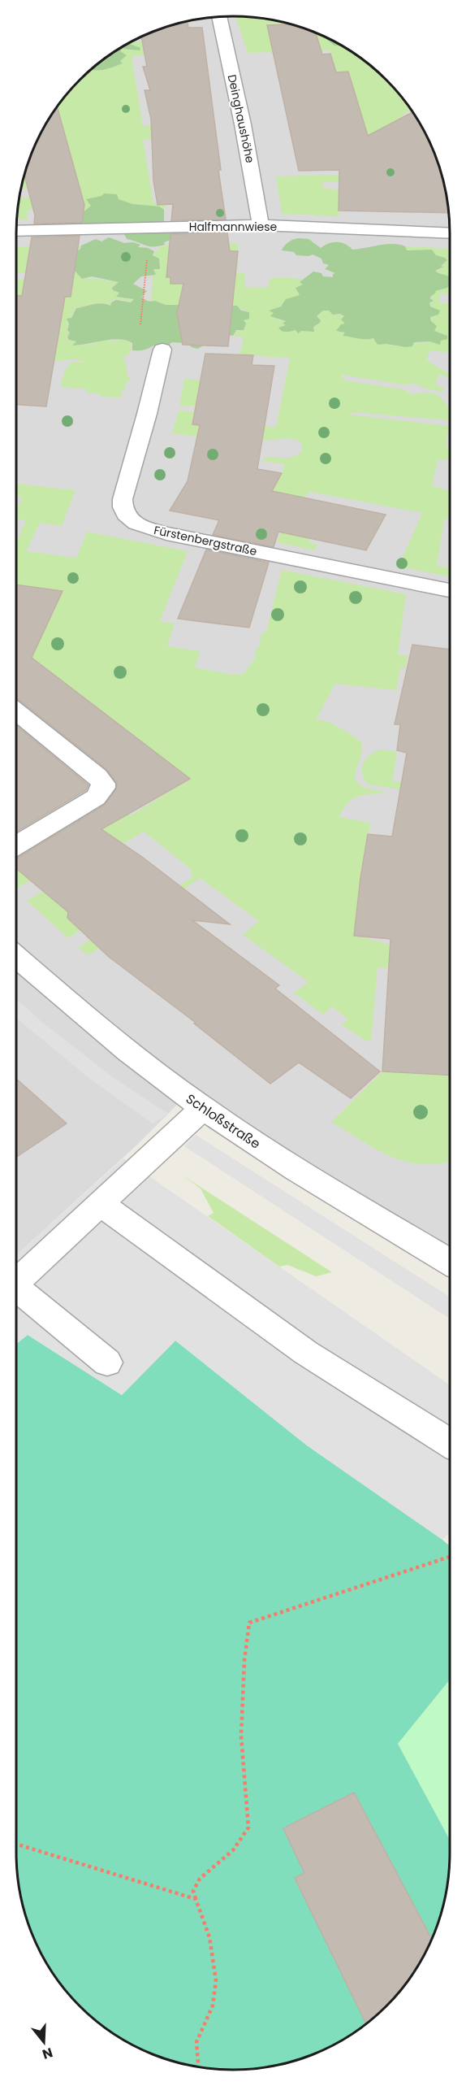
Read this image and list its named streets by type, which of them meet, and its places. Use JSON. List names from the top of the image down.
{
  "streets": {
    "street": [
      "Deinghaushöhe",
      "Halfmannwiese",
      "Fürstenbergstraße",
      "Schloßstraße"
    ]
  },
  "crossings": [
    ["Deinghaushöhe", "Halfmannwiese"]
  ],
  "north": "bottom"
}
